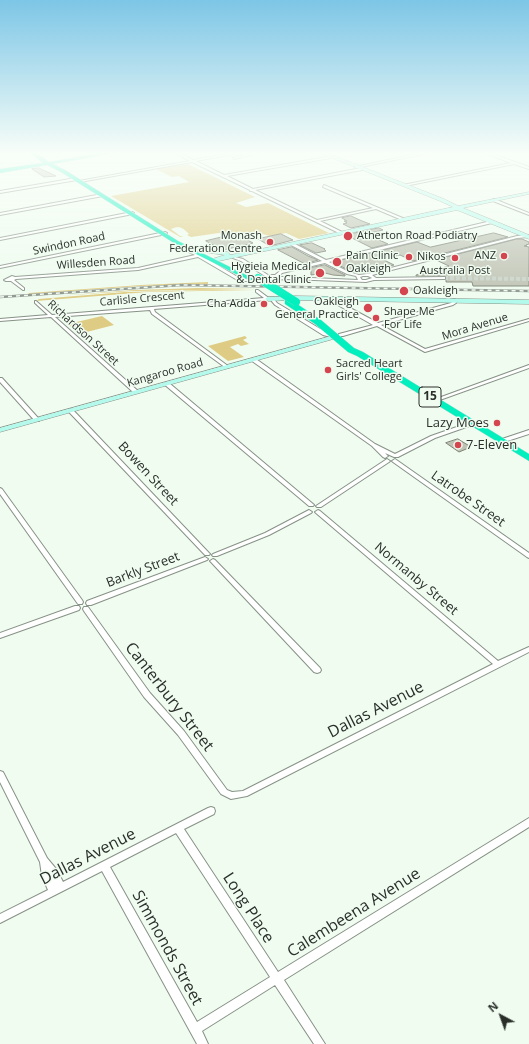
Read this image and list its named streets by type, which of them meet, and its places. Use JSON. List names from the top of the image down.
{
  "streets": {
    "highway": ["15"],
    "street": [
      "Swindon Road",
      "Willesden Road",
      "Carlisle Crescent",
      "Mora Avenue",
      "Richardson Street",
      "Kangaroo Road",
      "Bowen Street",
      "Latrobe Street",
      "Barkly Street",
      "Normanby Street",
      "Canterbury Street",
      "Dallas Avenue",
      "Long Place",
      "Calembeena Avenue",
      "Simmonds Street"
    ]
  },
  "crossings": [
    ["Swindon Road", "15"],
    ["Carlisle Crescent", "Richardson Street"],
    ["Carlisle Crescent", "15"],
    ["Richardson Street", "Kangaroo Road"],
    ["Kangaroo Road", "15"],
    ["Kangaroo Road", "Bowen Street"],
    ["Kangaroo Road", "Latrobe Street"],
    ["Bowen Street", "Barkly Street"],
    ["Barkly Street", "Canterbury Street"],
    ["Normanby Street", "Dallas Avenue"],
    ["Canterbury Street", "Dallas Avenue"],
    ["Dallas Avenue", "Long Place"],
    ["Dallas Avenue", "Simmonds Street"],
    ["Long Place", "Calembeena Avenue"],
    ["Calembeena Avenue", "Simmonds Street"]
  ],
  "places": [
    "Atherton Road Podiatry",
    "Monash Federation Centre",
    "ANZ",
    "Nikos",
    "Australia Post",
    "Pain Clinic Oakleigh",
    "Hygieia Medical & Dental Clinic",
    "Oakleigh",
    "Cha Adda",
    "Oakleigh General Practice",
    "Shape Me For Life",
    "Sacred Heart Girls' College",
    "Lazy Moes",
    "7-Eleven"
  ],
  "north": "top left"
}
